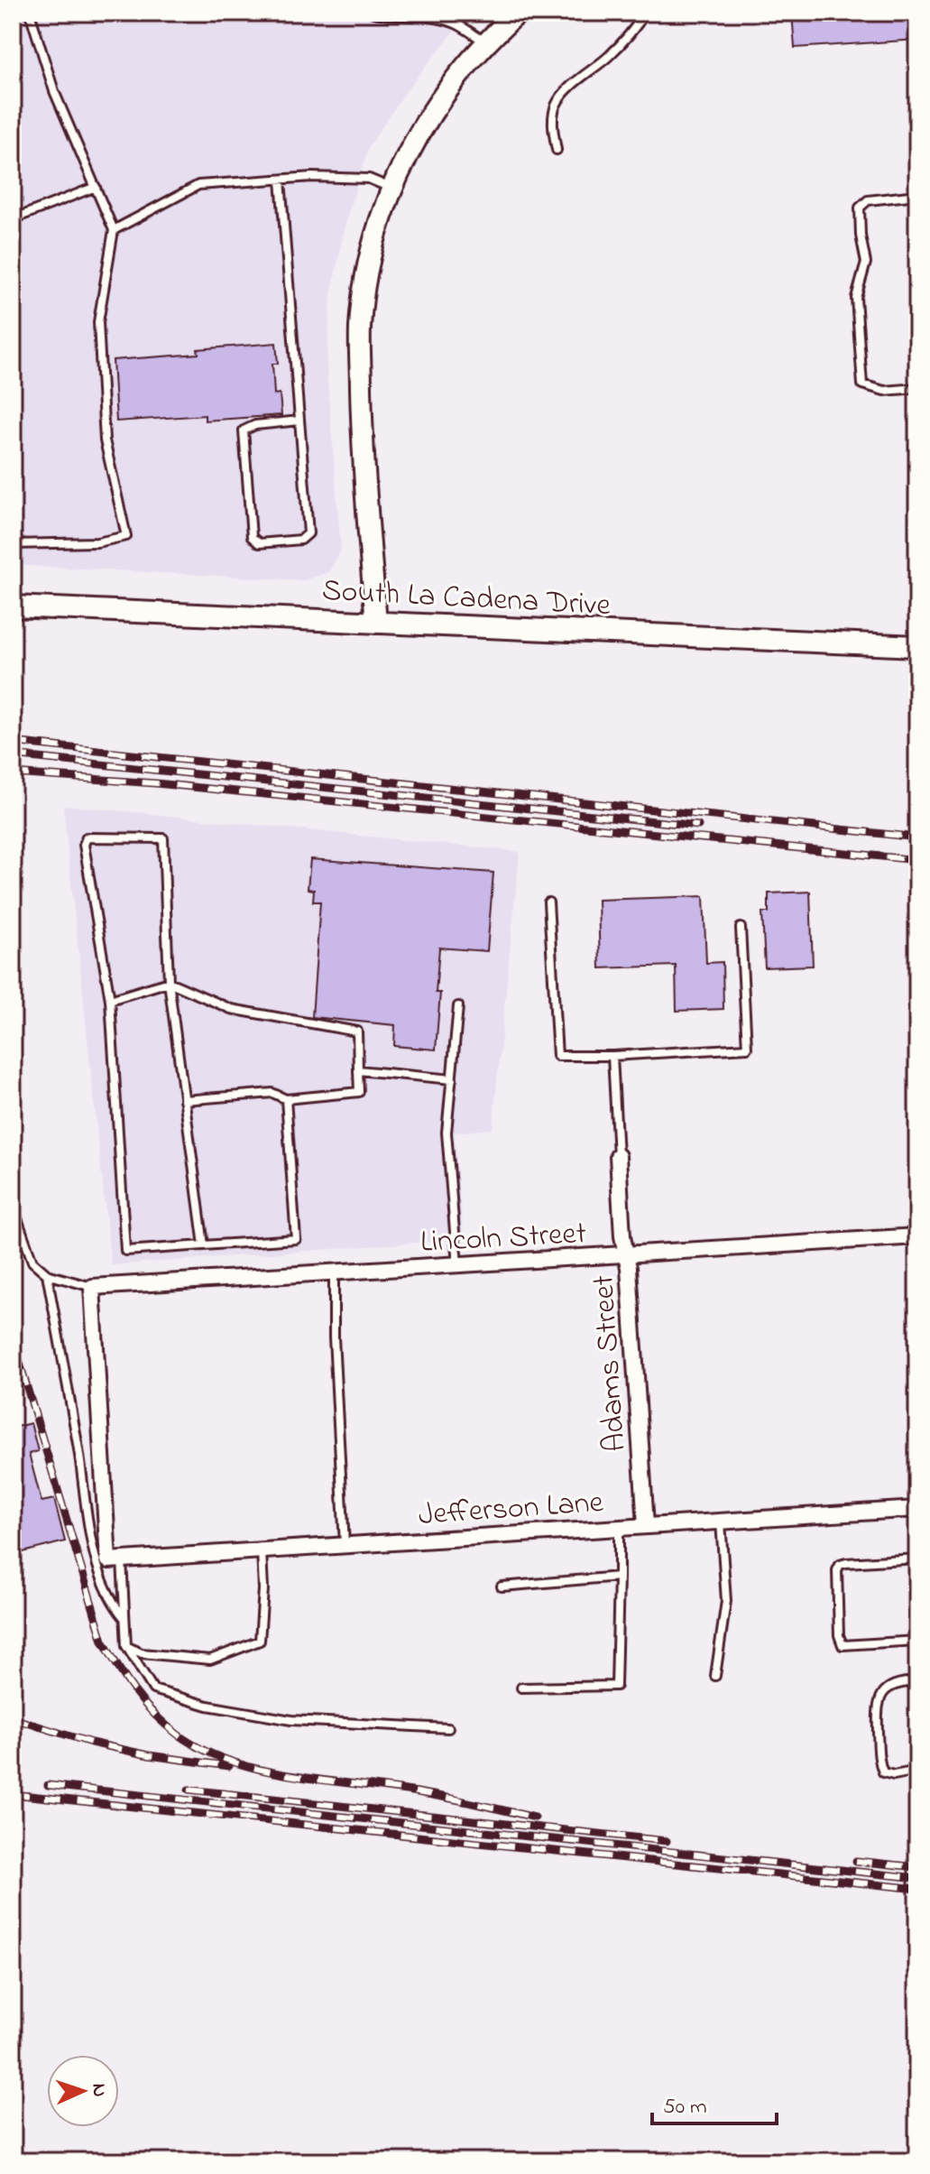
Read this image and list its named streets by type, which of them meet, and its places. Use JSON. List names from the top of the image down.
{
  "streets": {
    "main road": ["South La Cadena Drive"],
    "street": ["Lincoln Street", "Adams Street", "Jefferson Lane"]
  },
  "crossings": [
    ["Lincoln Street", "Adams Street"],
    ["Adams Street", "Jefferson Lane"]
  ],
  "scale_bar": "50 m",
  "north": "right"
}
